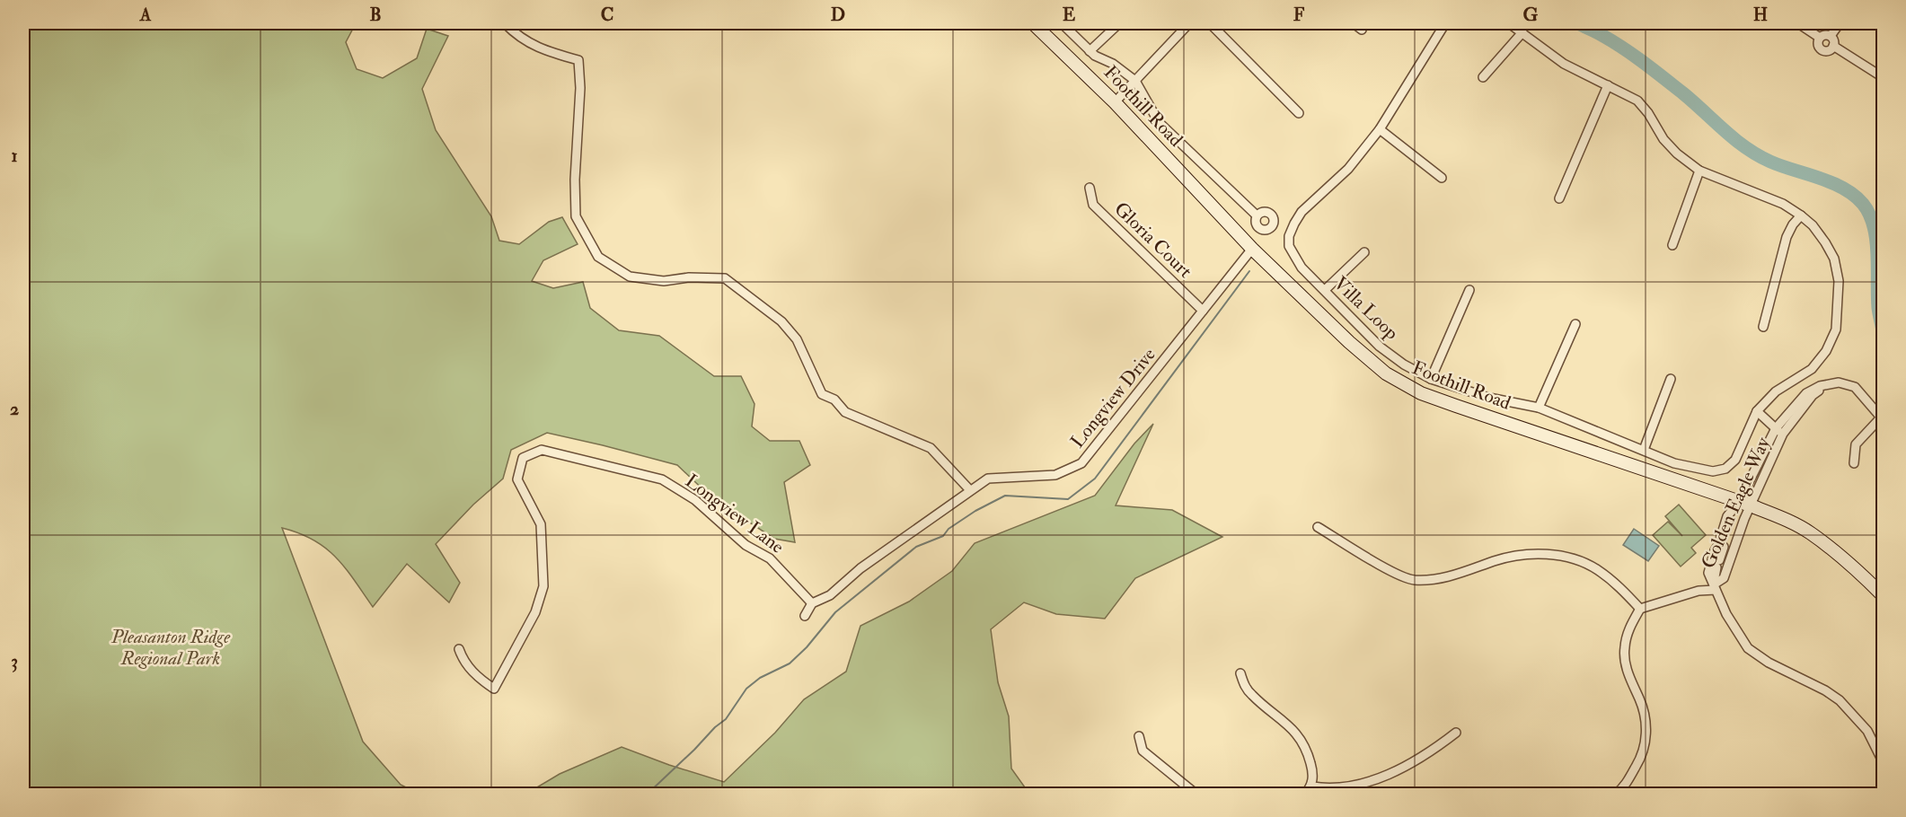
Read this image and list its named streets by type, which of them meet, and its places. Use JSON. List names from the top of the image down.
{
  "streets": {
    "main road": ["Foothill Road"],
    "street": [
      "Gloria Court",
      "Villa Loop",
      "Longview Drive",
      "Golden Eagle Way",
      "Longview Lane"
    ]
  },
  "crossings": [
    ["Foothill Road", "Longview Drive"],
    ["Foothill Road", "Golden Eagle Way"],
    ["Gloria Court", "Longview Drive"],
    ["Longview Drive", "Longview Lane"]
  ],
  "parks": ["Pleasanton Ridge Regional Park"],
  "grid": {
    "columns": [
      "A",
      "B",
      "C",
      "D",
      "E",
      "F",
      "G",
      "H"
    ],
    "rows": ["1", "2", "3"]
  }
}
